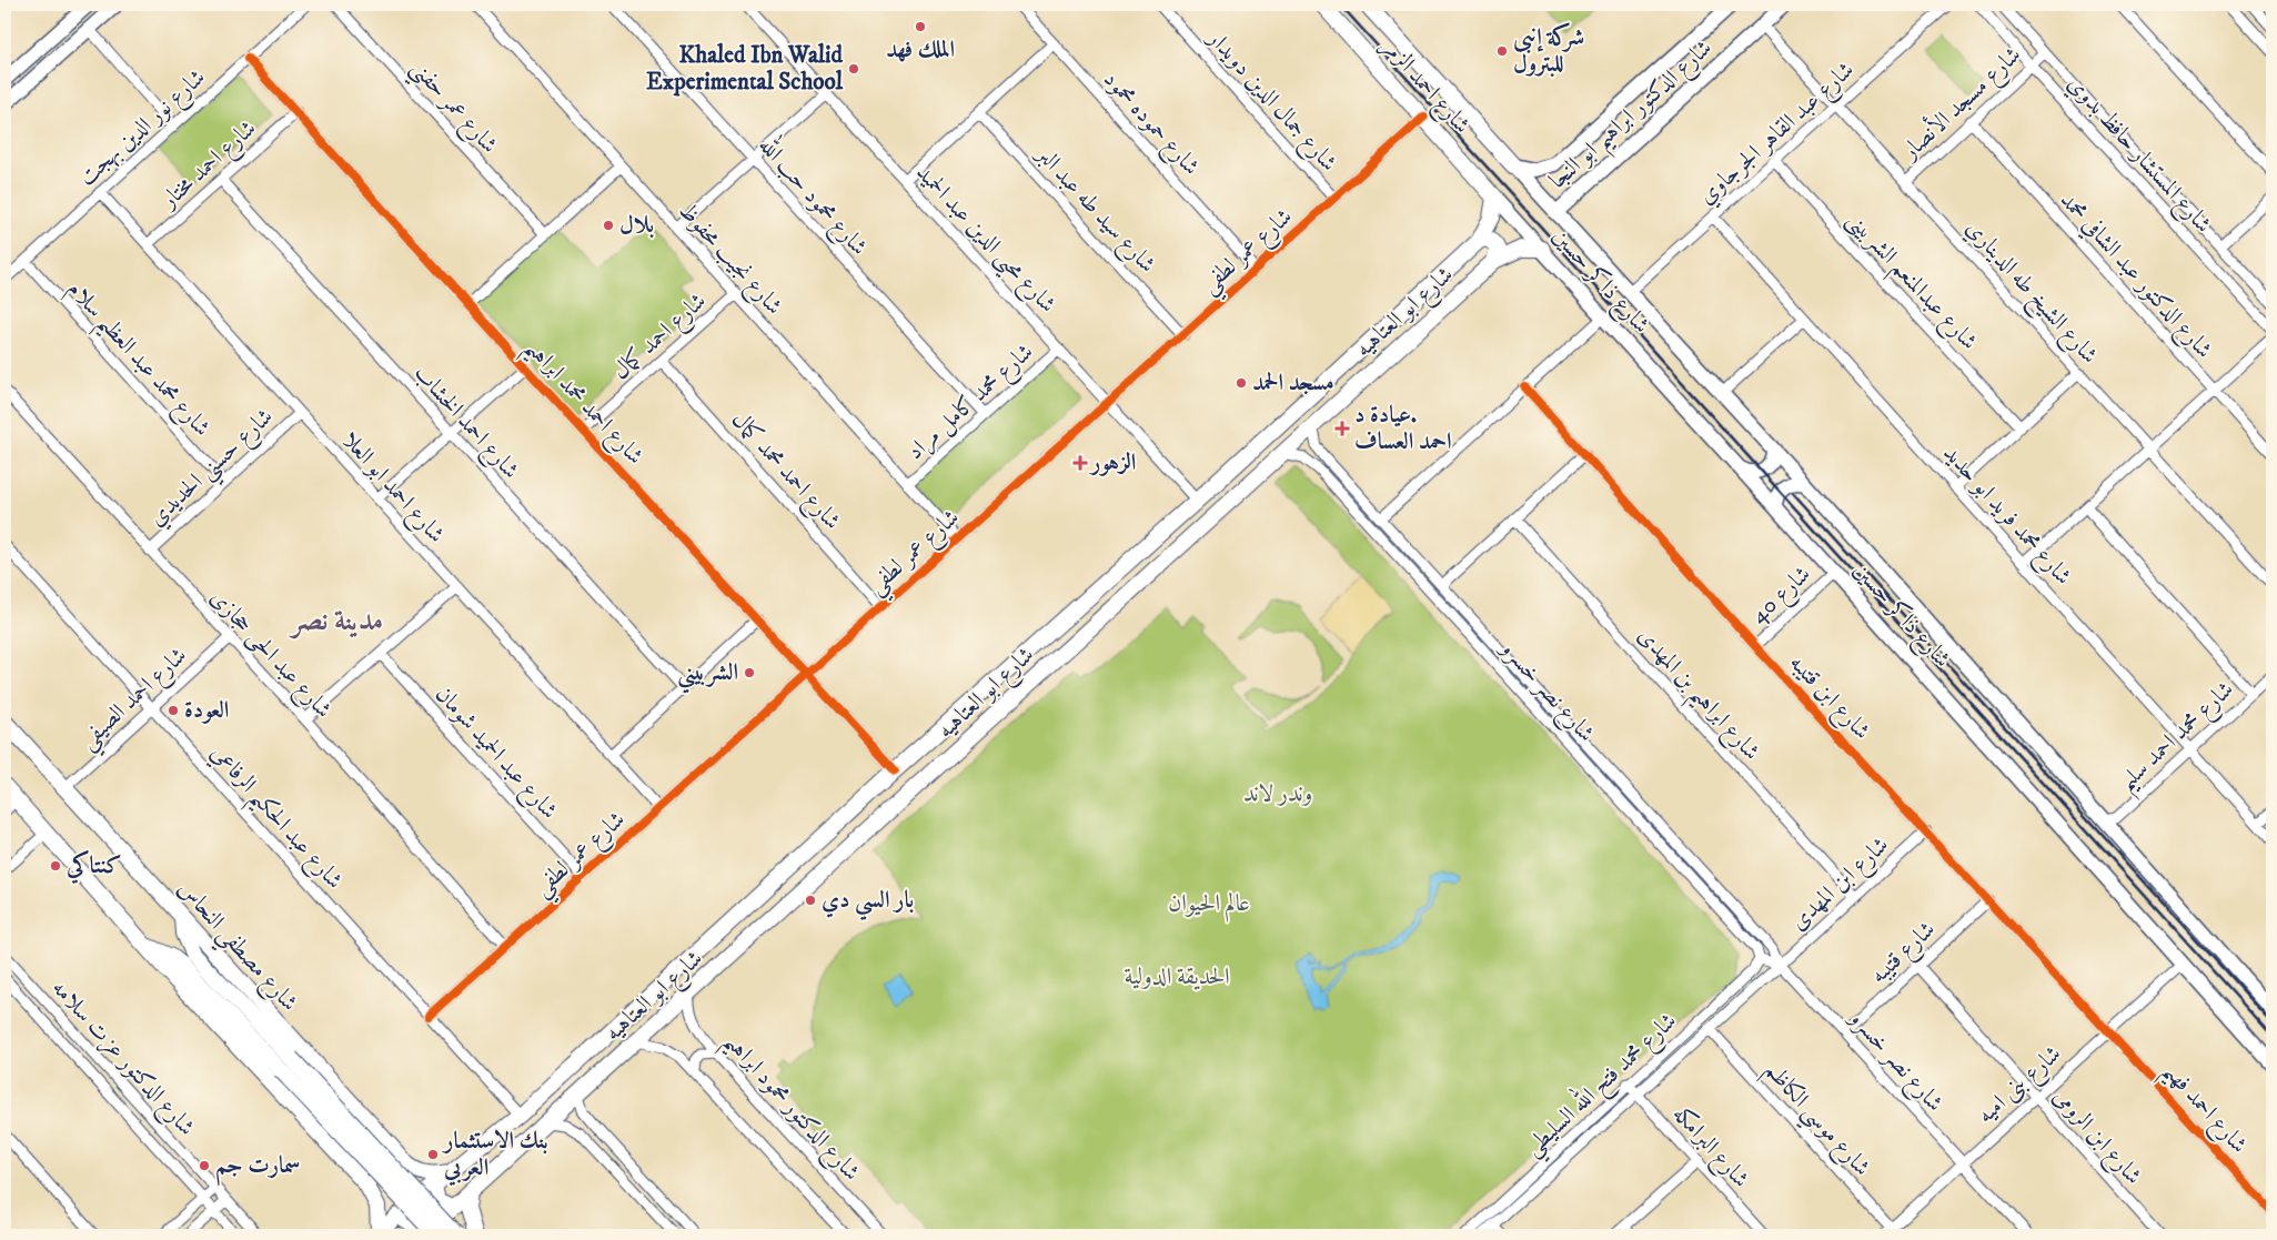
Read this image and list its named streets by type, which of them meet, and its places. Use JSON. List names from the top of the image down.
{
  "streets": {
    "main road": [
      "شارع احمد الزمر",
      "شارع الدكتور ابراهيم ابو النجا",
      "شارع ذاكر حسين",
      "شارع ابو العتاهيه",
      "شارع مصطفي النحاس"
    ],
    "street": [
      "شارع جمال الدين دويدار",
      "شارع مسجد الأنصار",
      "شارع عمر حفني",
      "شارع حموده محمود",
      "شارع نور الدين بهجت",
      "شارع عبد القاهر الجرجاوي",
      "شارع المستشار حافظ بدوي",
      "شارع احمد مختار",
      "شارع محمود حب الله",
      "شارع سيد طه عبد البر",
      "شارع محيى الدين عبد الحميد",
      "شارع عمر لطفي",
      "شارع نجيب محفوظ",
      "شارع الدكتور عبد الشافي محمد",
      "شارع عبدالمنعم الشربينى",
      "شارع الشيخ طه الديناري",
      "شارع احمد كمال",
      "شارع محمد عبد العظيم سلام",
      "شارع احمد محمد ابراهيم",
      "شارع محمد كامل مراد",
      "شارع احمد الخشاب",
      "شارع حسني الحديدي",
      "شارع احمد محمد كمال",
      "شارع احمد ابو العلا",
      "شارع محمد فريد ابو حديد",
      "شارع 40",
      "شارع عبد الحى حجازى",
      "شارع نصر خسرو",
      "شارع ابراهيم بن المهدى",
      "شارع ابن قتيبه",
      "شارع احمد الصيفي",
      "شارع محمد احمد سليم",
      "شارع عبد الحميد شومان",
      "شارع عبد الحكيم الرفاعي",
      "شارع ابن المهدى",
      "شارع قتيبه",
      "شارع الدكتور عزت سلامه",
      "شارع محمد فتح الله السليطي",
      "شارع بنى اميه",
      "شارع الدكتور محمود ابراهيم",
      "شارع احمد فهيم",
      "شارع موسي الكاظم",
      "شارع ابن الرومى",
      "شارع البرامكه"
    ]
  },
  "crossings": [
    ["شارع احمد الزمر", "شارع الدكتور ابراهيم ابو النجا"],
    ["شارع احمد الزمر", "شارع عمر لطفي"],
    ["شارع احمد الزمر", "شارع ذاكر حسين"],
    ["شارع احمد الزمر", "شارع ابو العتاهيه"],
    ["شارع جمال الدين دويدار", "شارع عمر لطفي"],
    ["شارع مسجد الأنصار", "شارع المستشار حافظ بدوي"],
    ["شارع مسجد الأنصار", "شارع الدكتور عبد الشافي محمد"],
    ["شارع مسجد الأنصار", "شارع الشيخ طه الديناري"],
    ["شارع الدكتور ابراهيم ابو النجا", "شارع ذاكر حسين"],
    ["شارع الدكتور ابراهيم ابو النجا", "شارع الشيخ طه الديناري"],
    ["شارع حموده محمود", "شارع عمر لطفي"],
    ["شارع نور الدين بهجت", "شارع محمد عبد العظيم سلام"],
    ["شارع نور الدين بهجت", "شارع احمد محمد ابراهيم"],
    ["شارع نور الدين بهجت", "شارع احمد ابو العلا"],
    ["شارع عبد القاهر الجرجاوي", "شارع ذاكر حسين"],
    ["شارع عبد القاهر الجرجاوي", "شارع عبدالمنعم الشربينى"],
    ["شارع عبد القاهر الجرجاوي", "شارع الشيخ طه الديناري"],
    ["شارع عبد القاهر الجرجاوي", "شارع محمد فريد ابو حديد"],
    ["شارع احمد مختار", "شارع احمد محمد ابراهيم"],
    ["شارع احمد مختار", "شارع احمد الخشاب"],
    ["شارع احمد مختار", "شارع احمد ابو العلا"],
    ["شارع محمود حب الله", "شارع محمد كامل مراد"],
    ["شارع سيد طه عبد البر", "شارع عمر لطفي"],
    ["شارع محيى الدين عبد الحميد", "شارع عمر لطفي"],
    ["شارع محيى الدين عبد الحميد", "شارع ابو العتاهيه"],
    ["شارع محيى الدين عبد الحميد", "شارع محمد كامل مراد"],
    ["شارع عمر لطفي", "شارع نجيب محفوظ"],
    ["شارع عمر لطفي", "شارع احمد محمد ابراهيم"],
    ["شارع عمر لطفي", "شارع احمد محمد كمال"],
    ["شارع عمر لطفي", "شارع احمد ابو العلا"],
    ["شارع عمر لطفي", "شارع عبد الحى حجازى"],
    ["شارع عمر لطفي", "شارع عبد الحميد شومان"],
    ["شارع عمر لطفي", "شارع عبد الحكيم الرفاعي"],
    ["شارع نجيب محفوظ", "شارع احمد كمال"],
    ["شارع نجيب محفوظ", "شارع محمد كامل مراد"],
    ["شارع ذاكر حسين", "شارع ابو العتاهيه"],
    ["شارع ذاكر حسين", "شارع 40"],
    ["شارع ذاكر حسين", "شارع محمد احمد سليم"],
    ["شارع ذاكر حسين", "شارع بنى اميه"],
    ["شارع ابو العتاهيه", "شارع احمد محمد ابراهيم"],
    ["شارع ابو العتاهيه", "شارع نصر خسرو"],
    ["شارع ابو العتاهيه", "شارع عبد الحكيم الرفاعي"],
    ["شارع ابو العتاهيه", "شارع مصطفي النحاس"],
    ["شارع ابو العتاهيه", "شارع الدكتور محمود ابراهيم"],
    ["شارع احمد كمال", "شارع احمد محمد ابراهيم"],
    ["شارع احمد كمال", "شارع احمد محمد كمال"],
    ["شارع محمد عبد العظيم سلام", "شارع حسني الحديدي"],
    ["شارع حسني الحديدي", "شارع احمد ابو العلا"],
    ["شارع حسني الحديدي", "شارع عبد الحى حجازى"],
    ["شارع محمد فريد ابو حديد", "شارع محمد احمد سليم"],
    ["شارع 40", "شارع ابن قتيبه"],
    ["شارع عبد الحى حجازى", "شارع احمد الصيفي"],
    ["شارع نصر خسرو", "شارع ابن المهدى"],
    ["شارع نصر خسرو", "شارع قتيبه"],
    ["شارع نصر خسرو", "شارع محمد فتح الله السليطي"],
    ["شارع نصر خسرو", "شارع بنى اميه"],
    ["شارع ابراهيم بن المهدى", "شارع ابن المهدى"],
    ["شارع ابن قتيبه", "شارع ابن المهدى"],
    ["شارع ابن قتيبه", "شارع قتيبه"],
    ["شارع ابن قتيبه", "شارع بنى اميه"],
    ["شارع ابن قتيبه", "شارع احمد فهيم"],
    ["شارع احمد الصيفي", "شارع عبد الحكيم الرفاعي"],
    ["شارع احمد الصيفي", "شارع مصطفي النحاس"],
    ["شارع ابن المهدى", "شارع محمد فتح الله السليطي"],
    ["شارع قتيبه", "شارع ابن الرومى"],
    ["شارع محمد فتح الله السليطي", "شارع موسي الكاظم"],
    ["شارع محمد فتح الله السليطي", "شارع البرامكه"],
    ["شارع بنى اميه", "شارع احمد فهيم"],
    ["شارع بنى اميه", "شارع موسي الكاظم"],
    ["شارع بنى اميه", "شارع ابن الرومى"]
  ],
  "districts": ["مدينة نصر"],
  "parks": ["وندر لاند", "عالم الحيوان", "الحديقة الدولية"],
  "places": {
    "other": [
      "الملك فهد",
      "شركة إنبى للبترول",
      "Khaled Ibn Walid Experimental School",
      "بلال",
      "مسجد الحمد",
      "الشربيني",
      "العودة",
      "كنتاكي",
      "بار السي دي",
      "بنك الاستثمار العربي",
      "سمارت جم"
    ],
    "health": ["عيادة د. احمد العساف", "الزهور"]
  }
}
